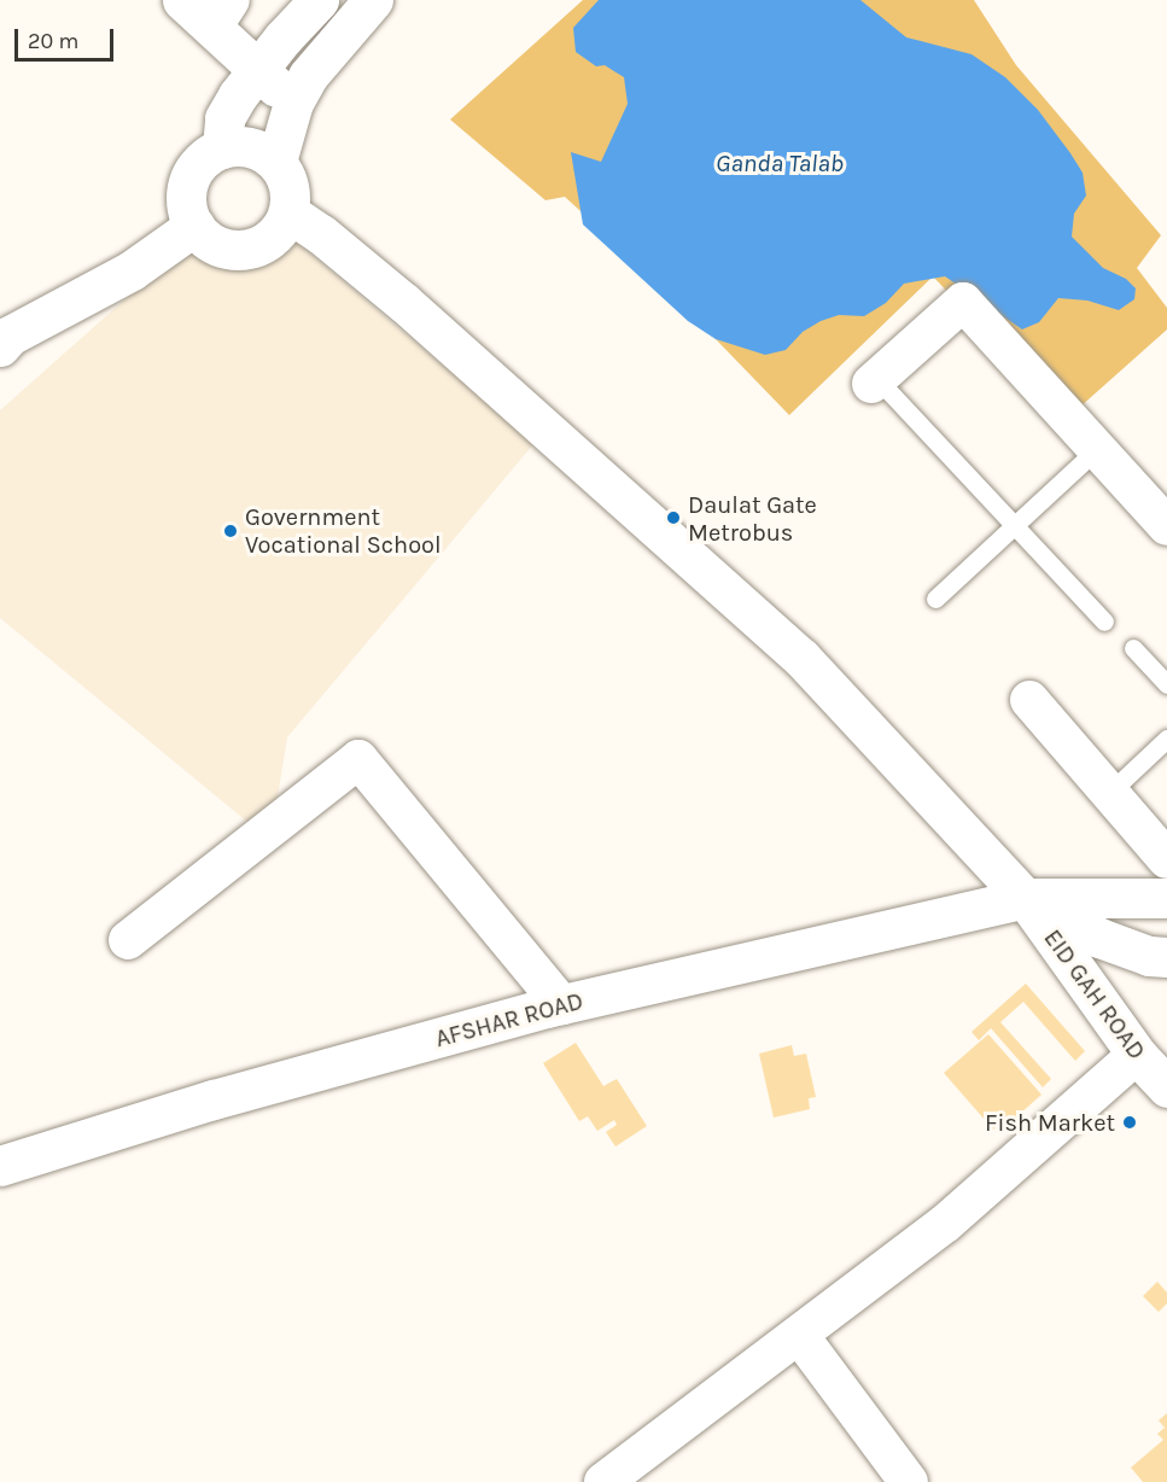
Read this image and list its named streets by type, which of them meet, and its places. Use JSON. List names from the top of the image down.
{
  "streets": {
    "main road": ["EID GAH ROAD", "AFSHAR ROAD"]
  },
  "crossings": [
    ["EID GAH ROAD", "AFSHAR ROAD"]
  ],
  "water": ["Ganda Talab"],
  "places": ["Daulat Gate Metrobus", "Government Vocational School", "Fish Market"],
  "scale_bar": "20 m"
}
